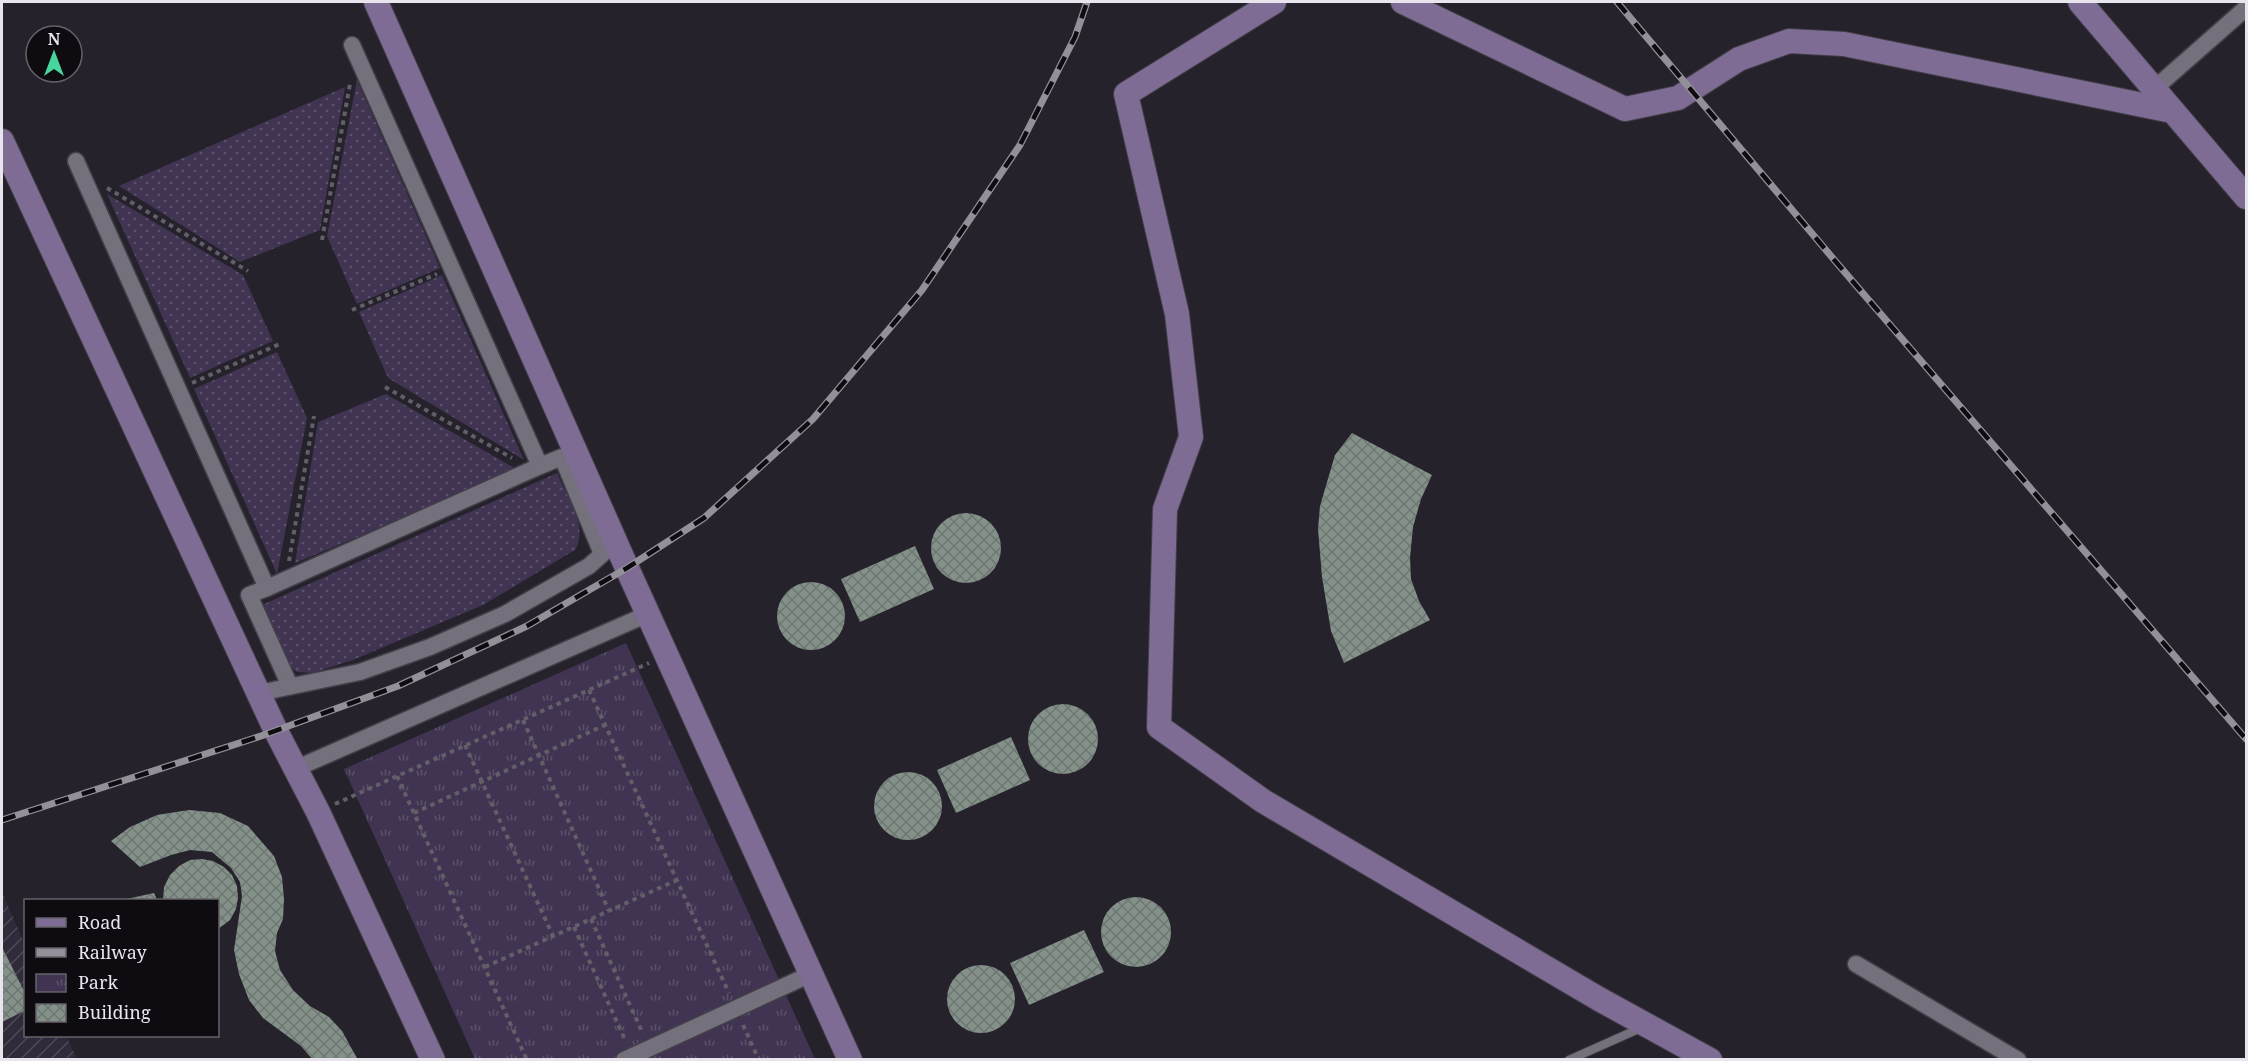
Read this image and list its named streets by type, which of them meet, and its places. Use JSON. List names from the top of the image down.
{
  "legend": [
    "Road",
    "Railway",
    "Park",
    "Building"
  ],
  "north": "top"
}
